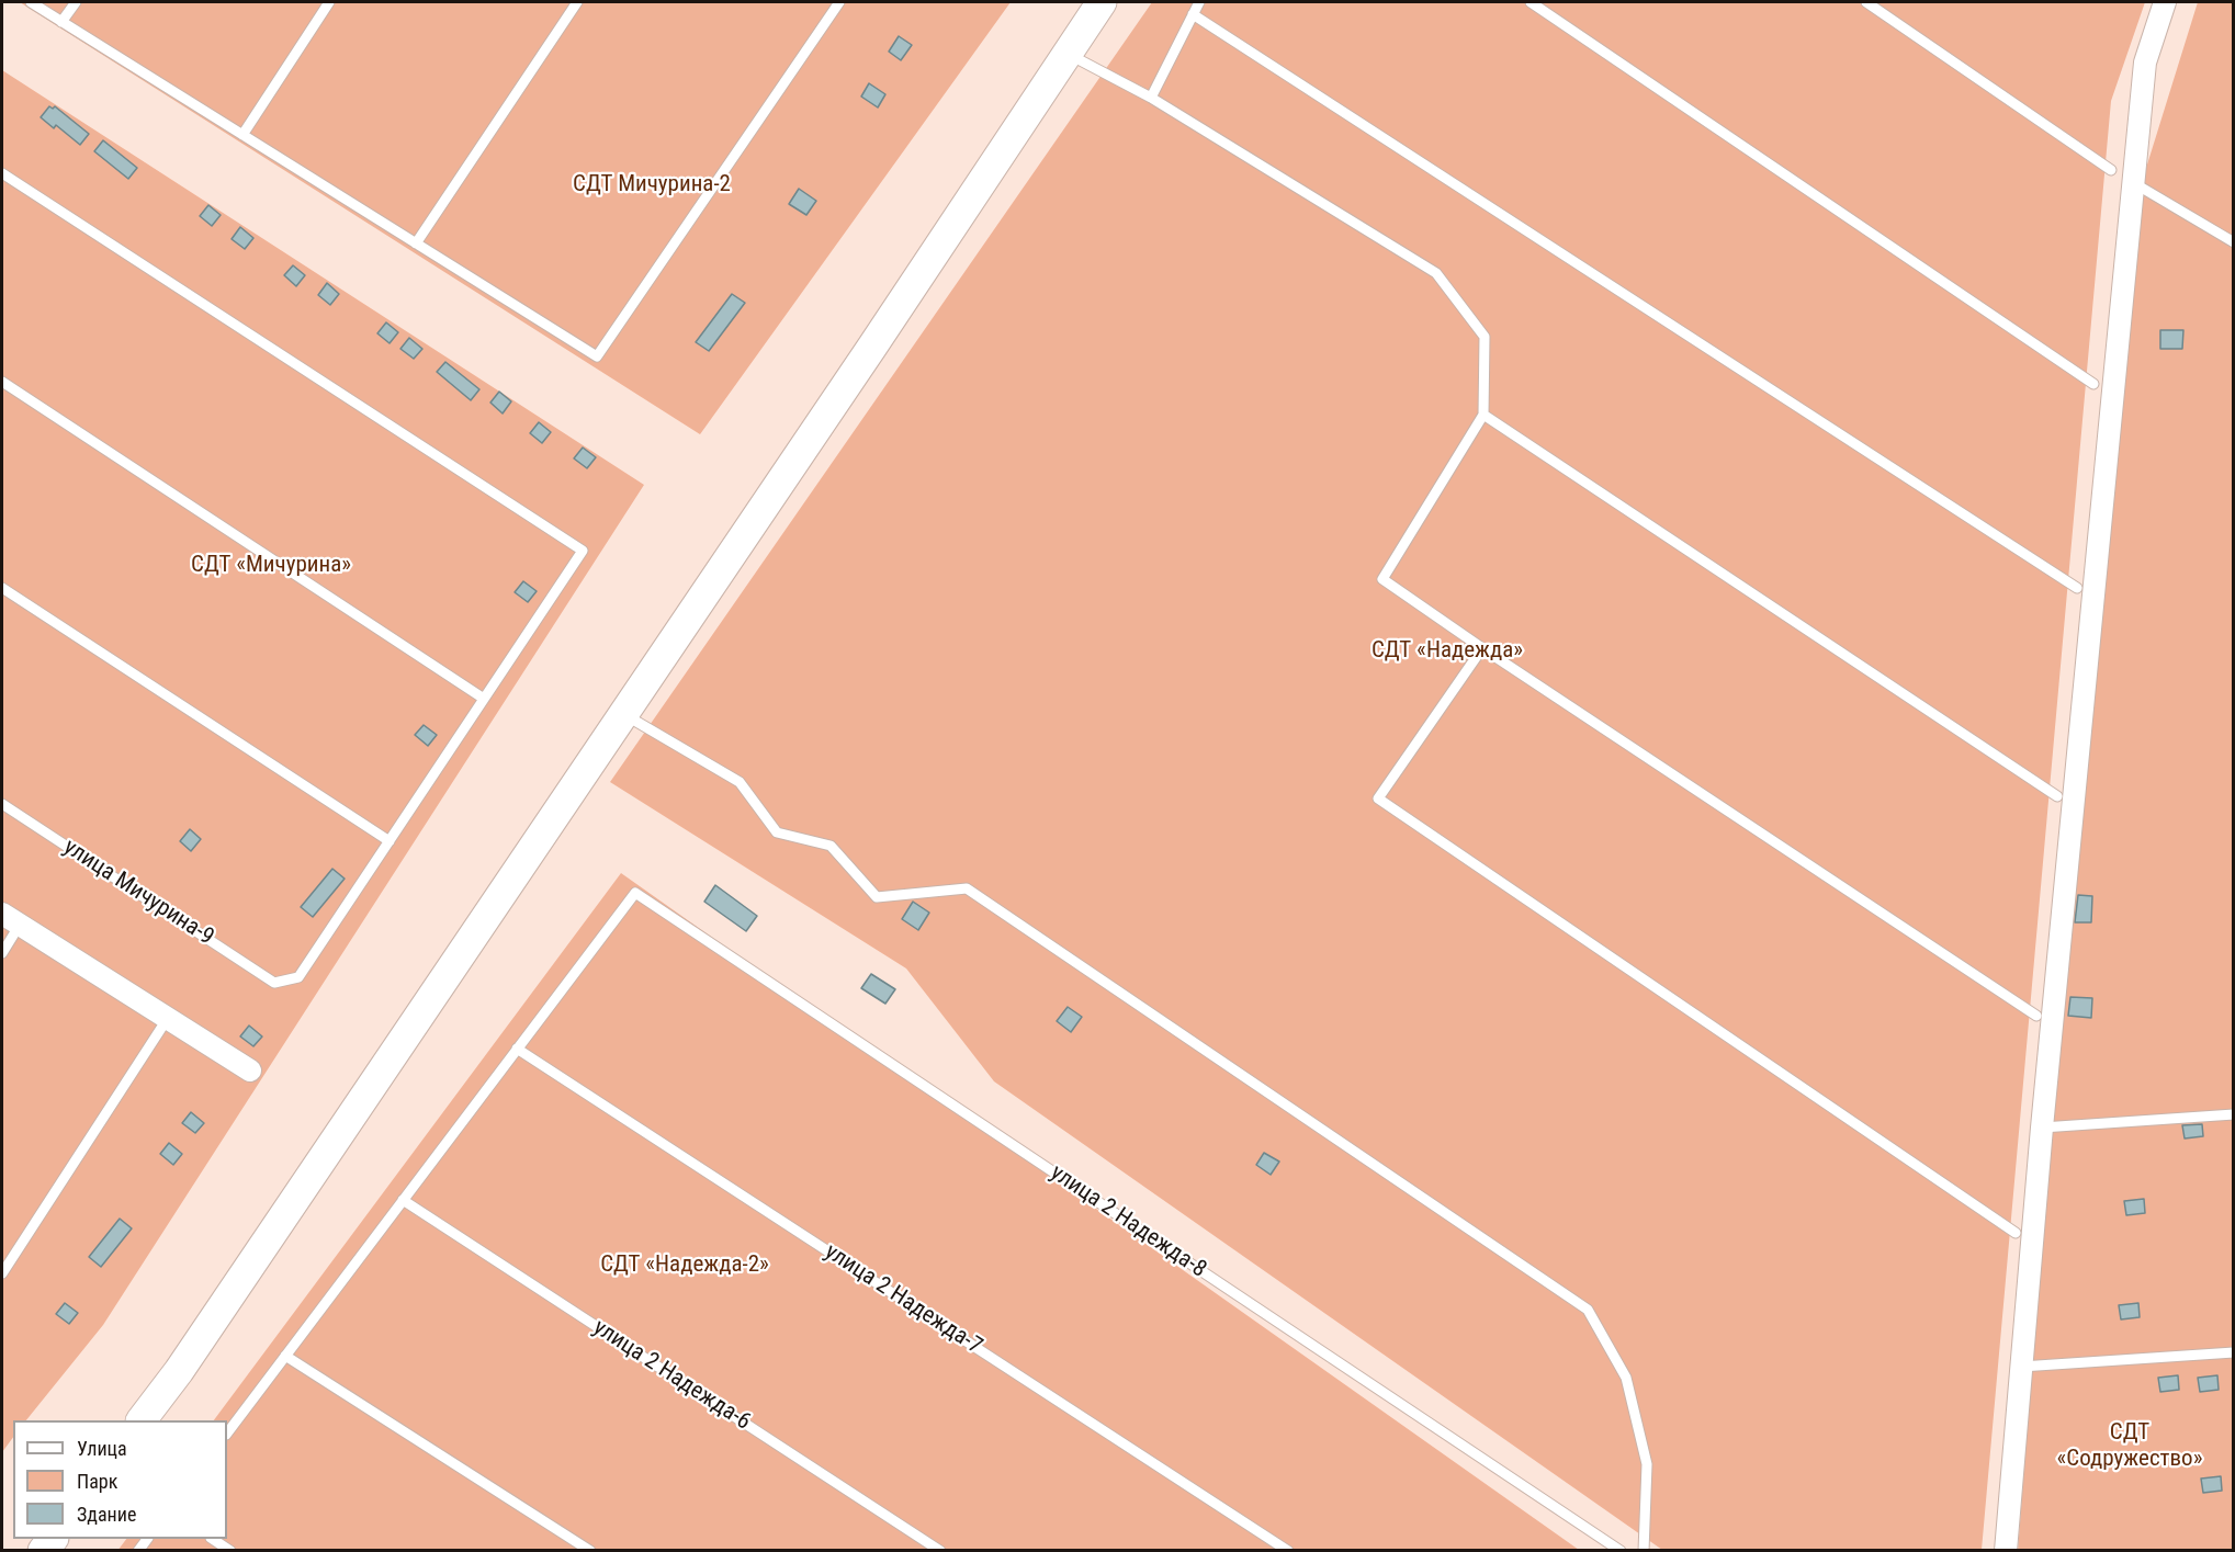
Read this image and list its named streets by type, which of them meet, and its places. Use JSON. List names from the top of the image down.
{
  "streets": {
    "lane": [
      "улица Мичурина-9",
      "улица 2 Надежда-8",
      "улица 2 Надежда-7",
      "улица 2 Надежда-6"
    ]
  },
  "crossings": [
    ["улица 2 Надежда-8", "улица 2 Надежда-7"]
  ],
  "parks": [
    "СДТ Мичурина-2",
    "СДТ «Мичурина»",
    "СДТ «Надежда»",
    "СДТ «Надежда-2»",
    "СДТ «Содружество»"
  ],
  "legend": ["Улица", "Парк", "Здание"]
}
